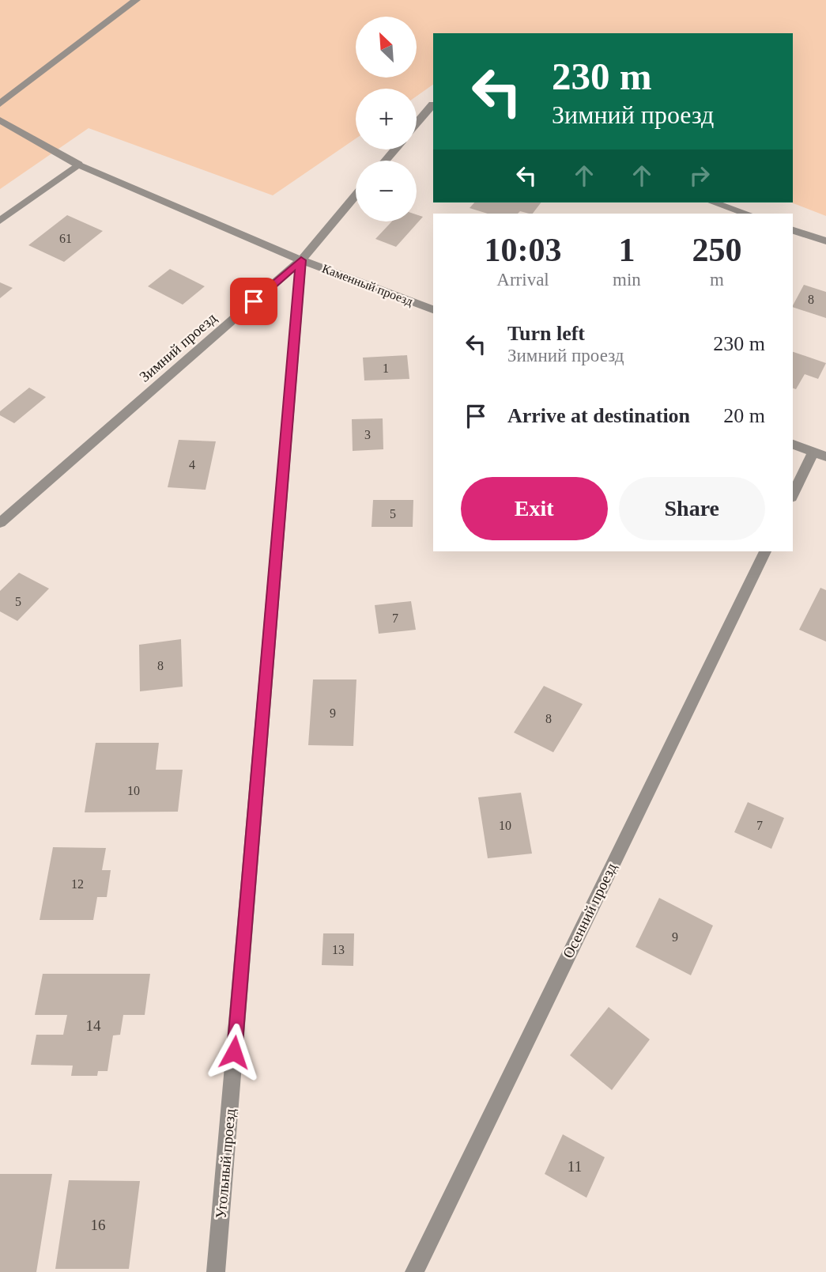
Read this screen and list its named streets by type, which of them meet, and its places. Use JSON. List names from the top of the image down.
{
  "streets": {
    "street": [
      "Каменный проезд",
      "Зимний проезд",
      "Осенний проезд",
      "Угольный проезд"
    ]
  },
  "crossings": [
    ["Каменный проезд", "Зимний проезд"],
    ["Каменный проезд", "Угольный проезд"],
    ["Зимний проезд", "Угольный проезд"]
  ],
  "house_numbers": [
    "61",
    "8",
    "1",
    "3",
    "4",
    "5",
    "5",
    "7",
    "8",
    "9",
    "8",
    "10",
    "10",
    "7",
    "12",
    "9",
    "13",
    "14",
    "11",
    "16"
  ],
  "north": "top left",
  "page": {
    "map_buttons": ["+", "−"],
    "turn": ["230 m", "Зимний проезд"],
    "eta": [
      "10:03",
      "Arrival",
      "1",
      "min",
      "250",
      "m"
    ],
    "list": [
      {
        "name": "Turn left",
        "note": "Зимний проезд",
        "value": "230 m"
      },
      {
        "name": "Arrive at destination",
        "value": "20 m"
      }
    ],
    "buttons": ["Exit", "Share"]
  }
}
